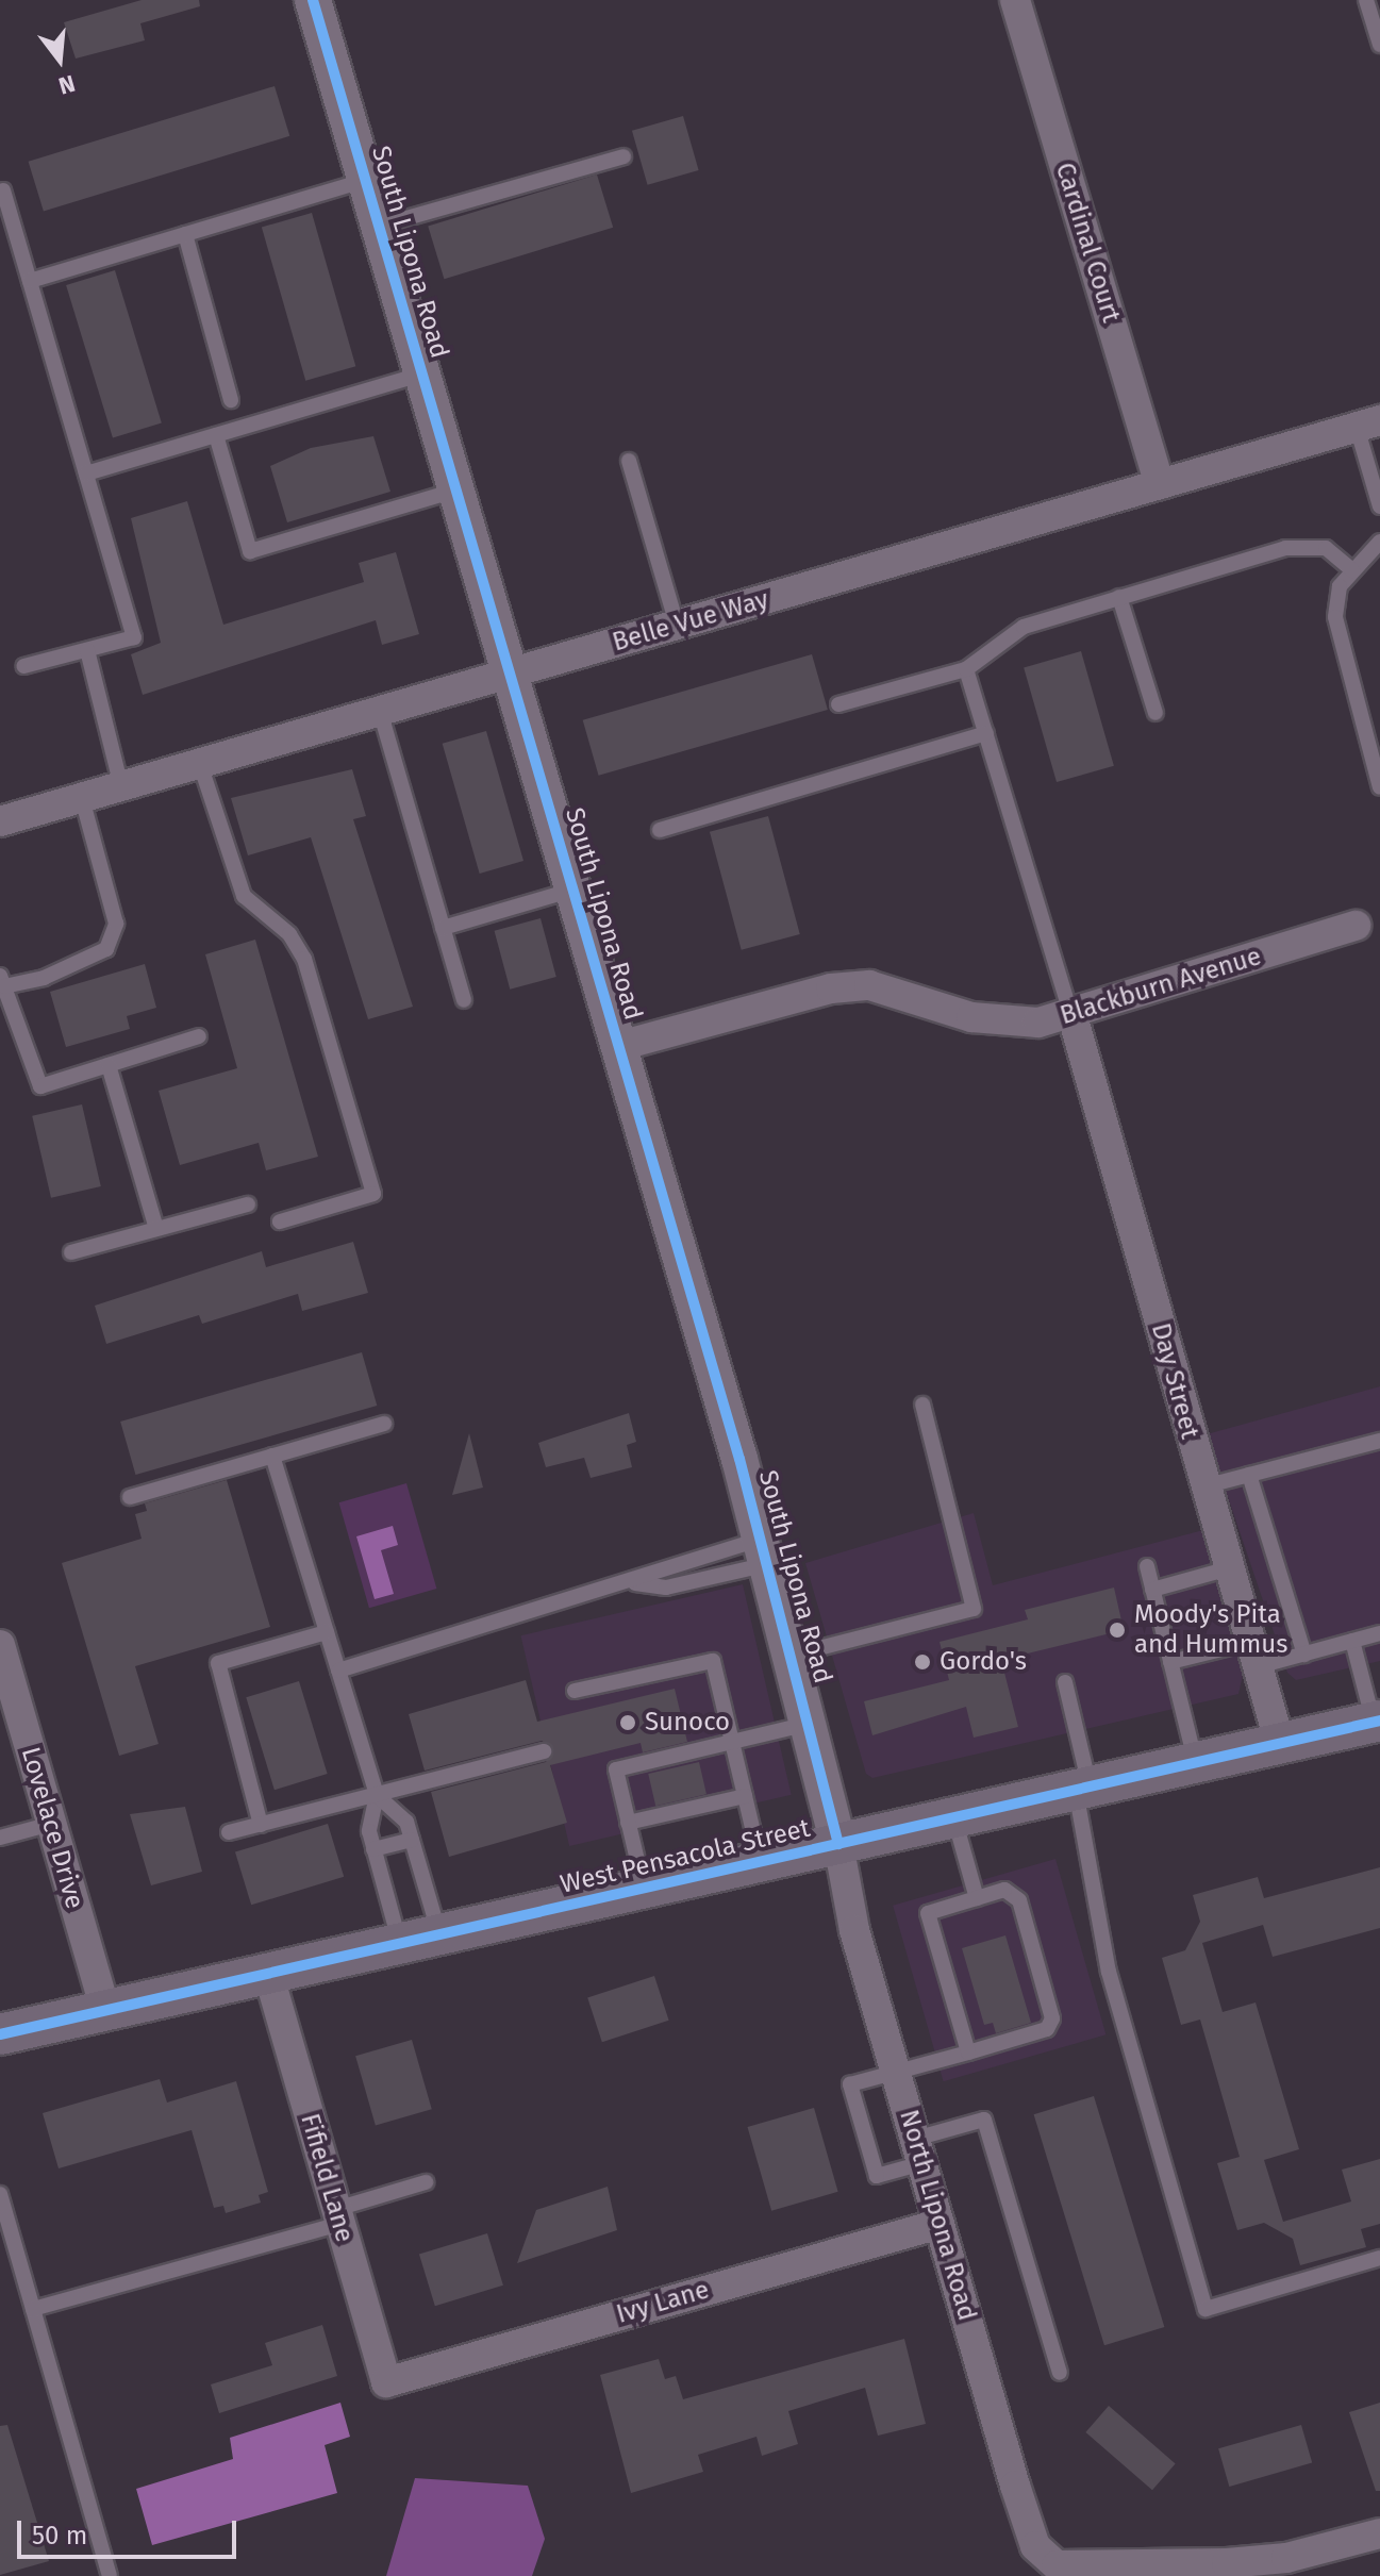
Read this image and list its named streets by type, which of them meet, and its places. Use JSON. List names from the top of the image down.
{
  "streets": {
    "main road": ["West Pensacola Street"],
    "street": [
      "Cardinal Court",
      "South Lipona Road",
      "Belle Vue Way",
      "Blackburn Avenue",
      "Day Street",
      "Lovelace Drive",
      "Fifield Lane",
      "North Lipona Road",
      "Ivy Lane"
    ]
  },
  "crossings": [
    ["Cardinal Court", "Belle Vue Way"],
    ["South Lipona Road", "Belle Vue Way"],
    ["South Lipona Road", "Blackburn Avenue"],
    ["South Lipona Road", "West Pensacola Street"],
    ["South Lipona Road", "North Lipona Road"],
    ["Blackburn Avenue", "Day Street"],
    ["Day Street", "West Pensacola Street"],
    ["Lovelace Drive", "West Pensacola Street"],
    ["West Pensacola Street", "Fifield Lane"],
    ["West Pensacola Street", "North Lipona Road"],
    ["Fifield Lane", "Ivy Lane"],
    ["North Lipona Road", "Ivy Lane"]
  ],
  "places": ["Moody's Pita and Hummus", "Gordo's", "Sunoco"],
  "scale_bar": "50 m",
  "north": "bottom"
}
